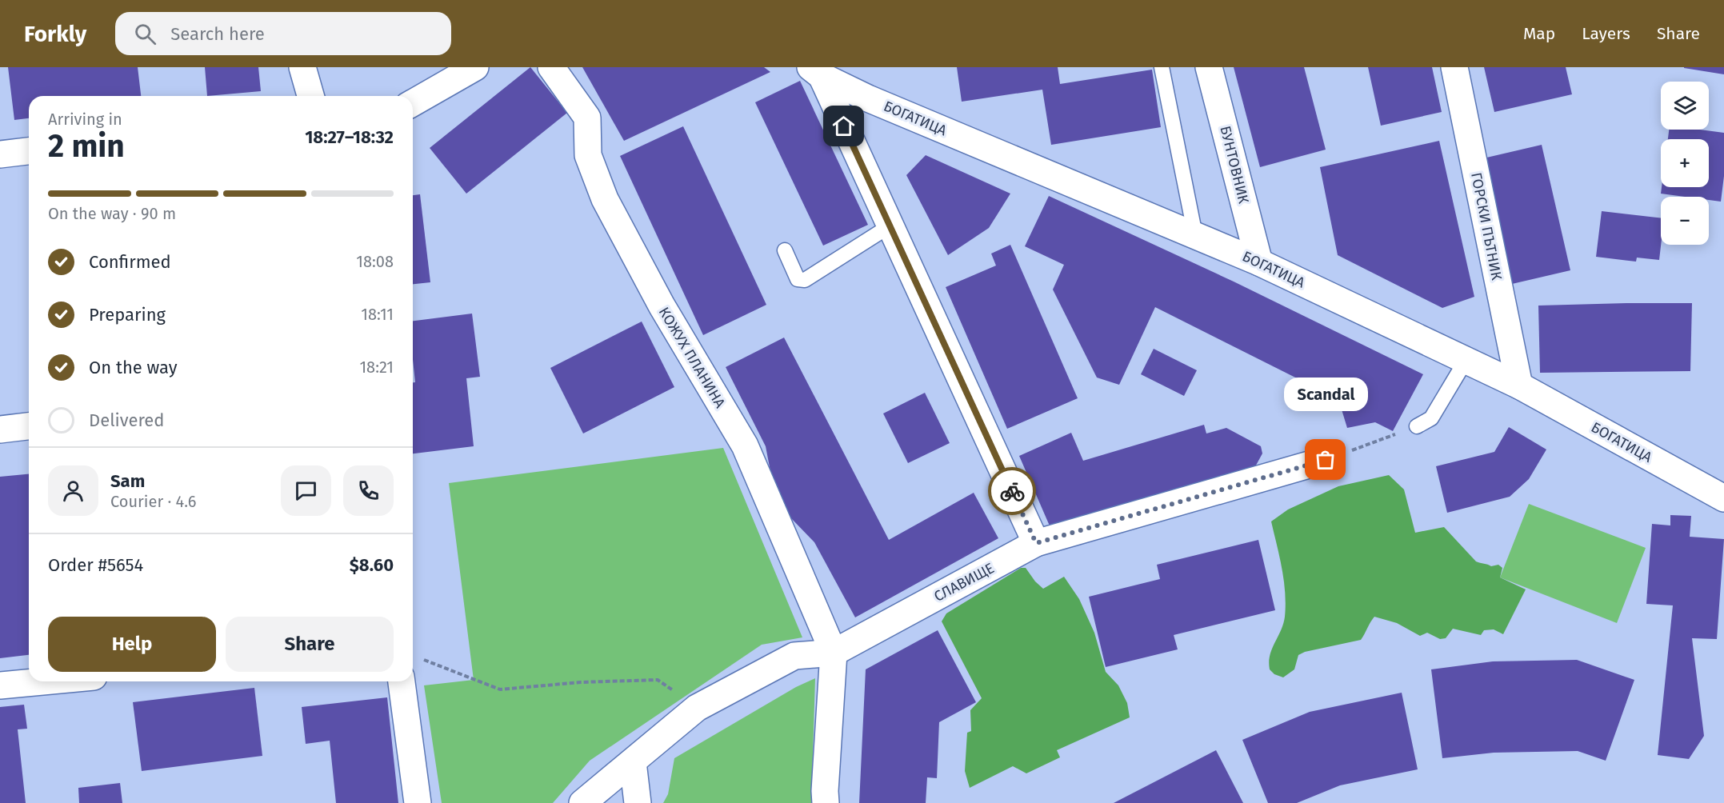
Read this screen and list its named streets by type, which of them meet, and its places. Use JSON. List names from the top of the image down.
{
  "streets": {
    "street": [
      "БОГАТИЦА",
      "БУНТОВНИК",
      "ГОРСКИ ПЪТНИК",
      "КОЖУХ ПЛАНИНА",
      "СЛАВИЩЕ"
    ]
  },
  "crossings": [
    ["БОГАТИЦА", "БУНТОВНИК"],
    ["БОГАТИЦА", "ГОРСКИ ПЪТНИК"],
    ["КОЖУХ ПЛАНИНА", "СЛАВИЩЕ"]
  ],
  "places": ["Scandal"],
  "page": {
    "header": "Forkly",
    "search": "Search here",
    "nav": ["Map", "Layers", "Share"],
    "map_buttons": ["+", "−"],
    "heading": ["2 min", "Arriving in", "18:27–18:32"],
    "panel": [
      "Sam",
      "Courier · 4.6",
      "Order #5654",
      "$8.60"
    ],
    "bar": "On the way · 90 m",
    "list": [
      ["Confirmed", "18:08"],
      ["Preparing", "18:11"],
      ["On the way", "18:21"],
      "Delivered"
    ],
    "bubble": "Scandal",
    "buttons": ["Help", "Share"]
  }
}
